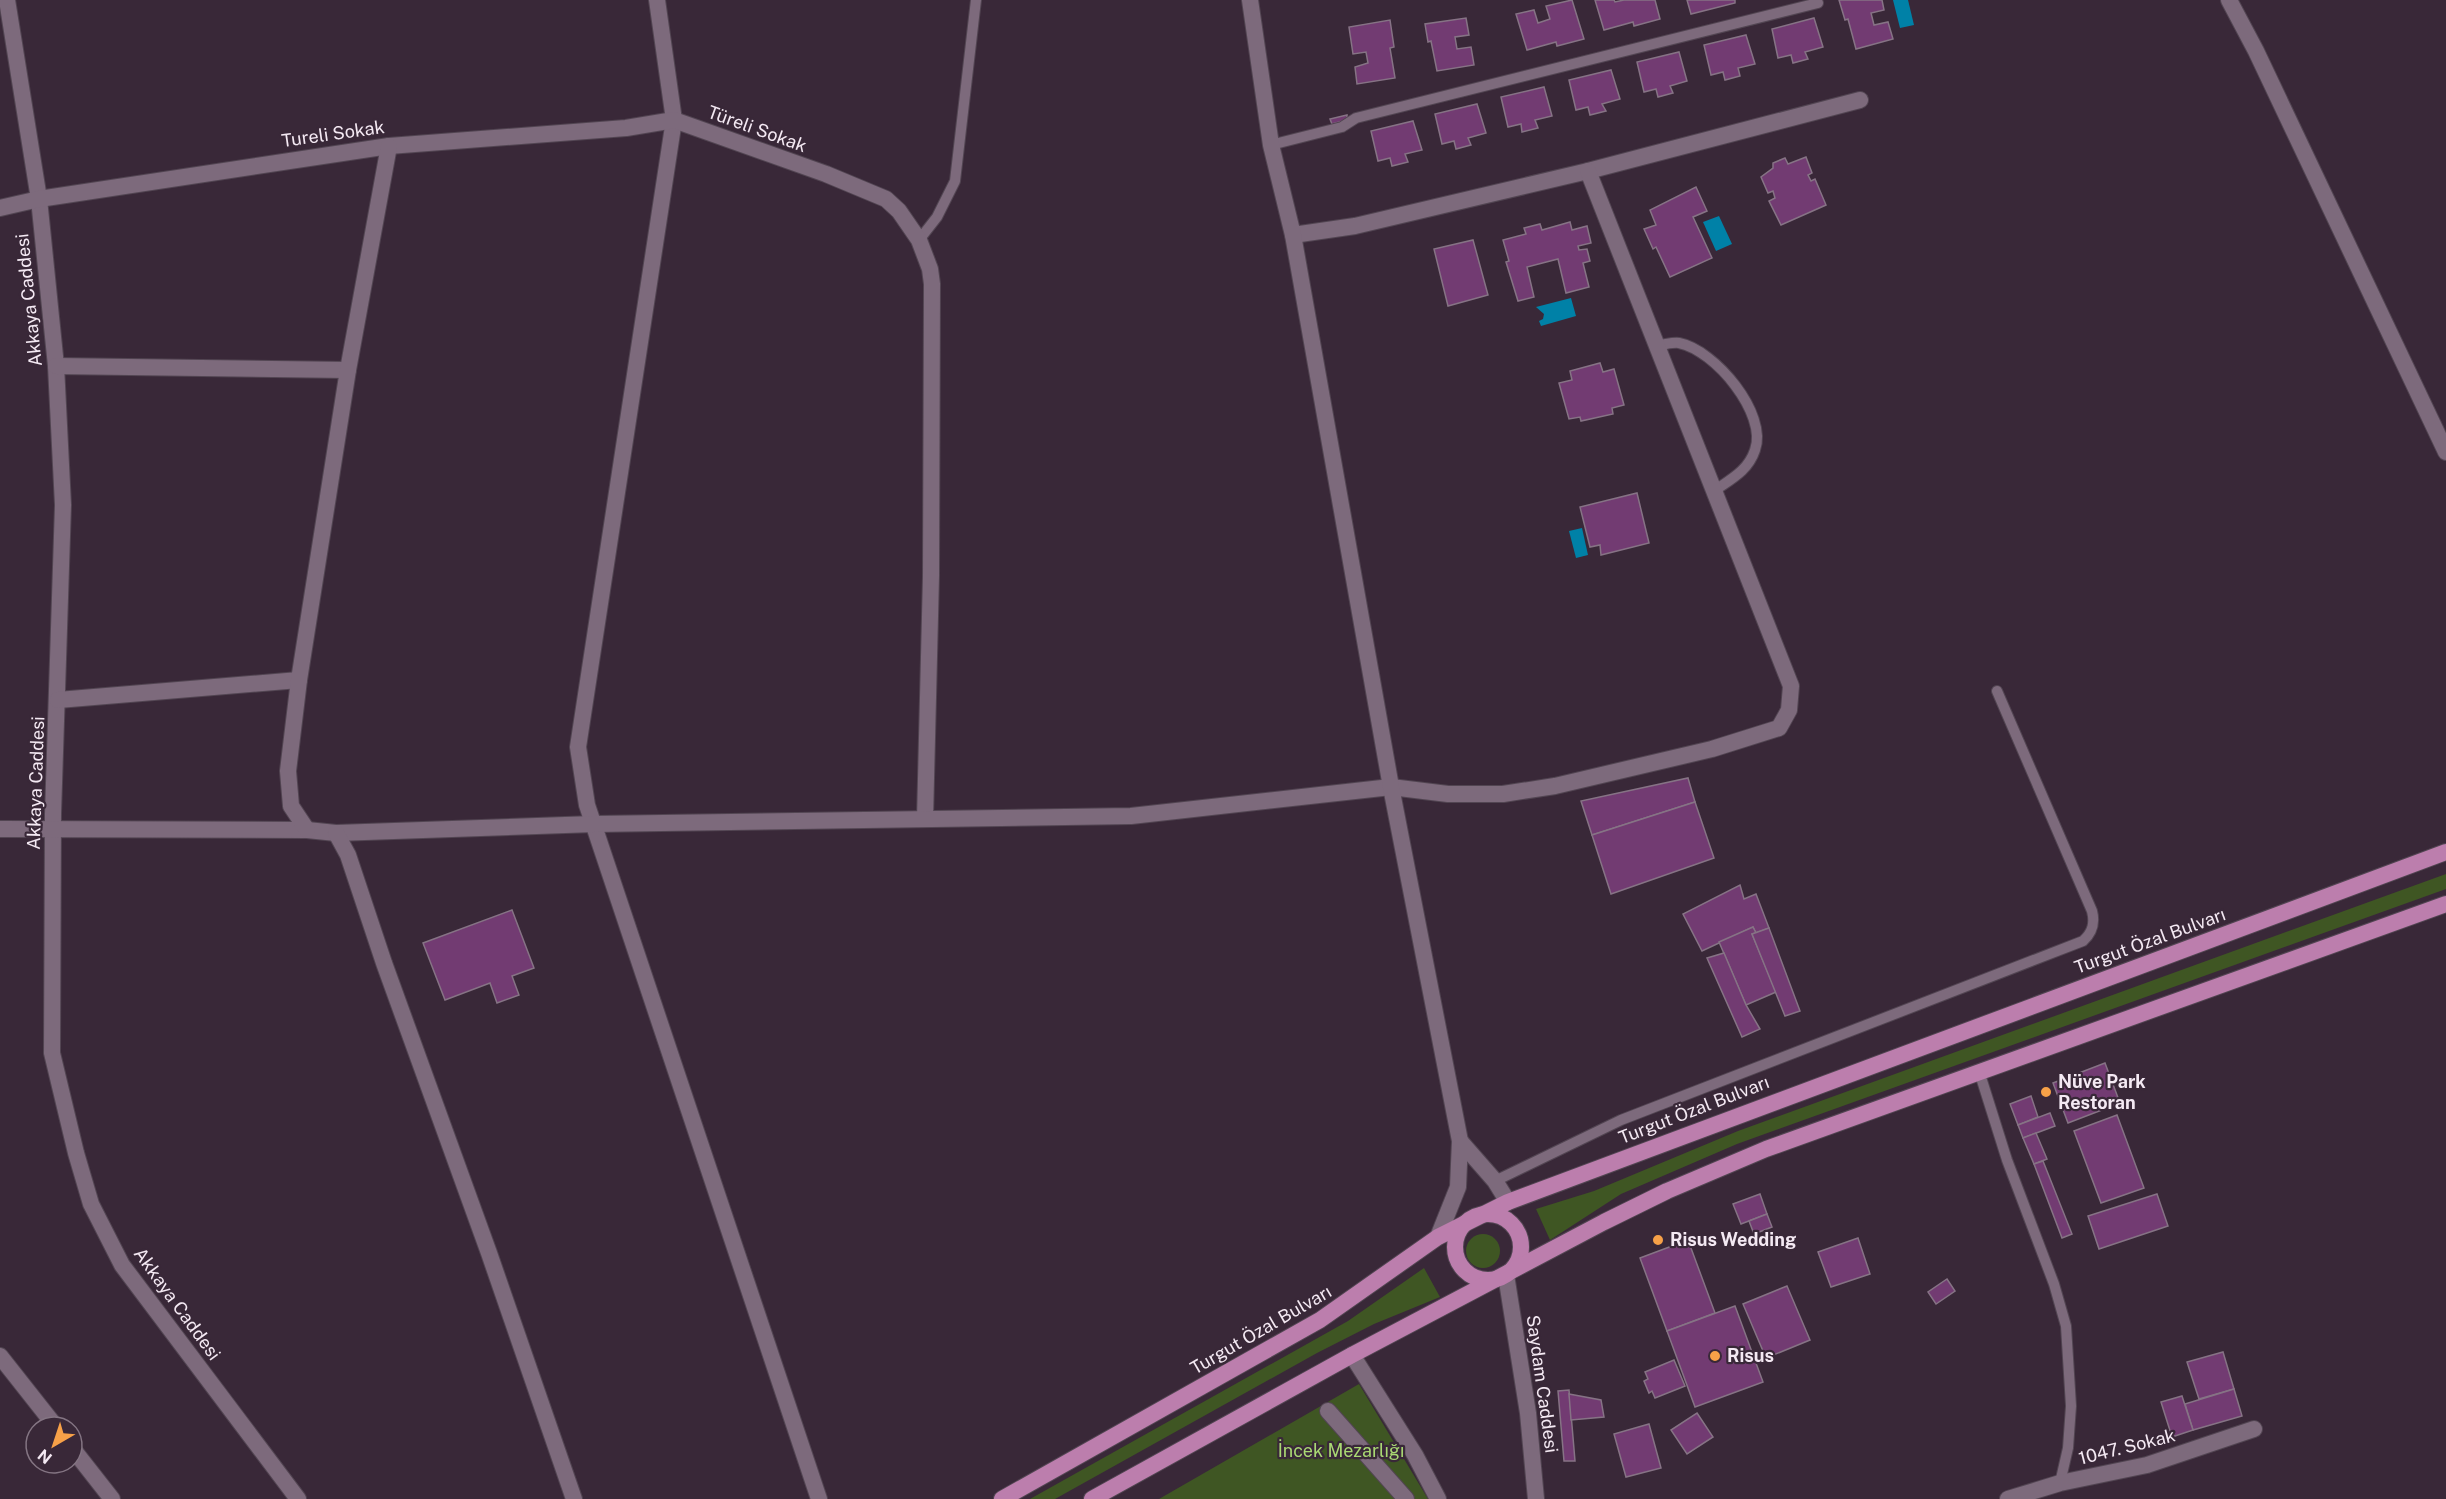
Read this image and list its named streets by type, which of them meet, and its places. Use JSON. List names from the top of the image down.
{
  "streets": {
    "main road": ["Turgut Özal Bulvarı"],
    "street": [
      "Türeli Sokak",
      "Tureli Sokak",
      "Akkaya Caddesi",
      "Saydam Caddesi",
      "1047. Sokak"
    ]
  },
  "crossings": [
    ["Türeli Sokak", "Tureli Sokak"],
    ["Tureli Sokak", "Akkaya Caddesi"],
    ["Turgut Özal Bulvarı", "Saydam Caddesi"]
  ],
  "parks": ["İncek Mezarlığı"],
  "places": ["Nüve Park Restoran", "Risus Wedding", "Risus"],
  "north": "bottom left"
}
